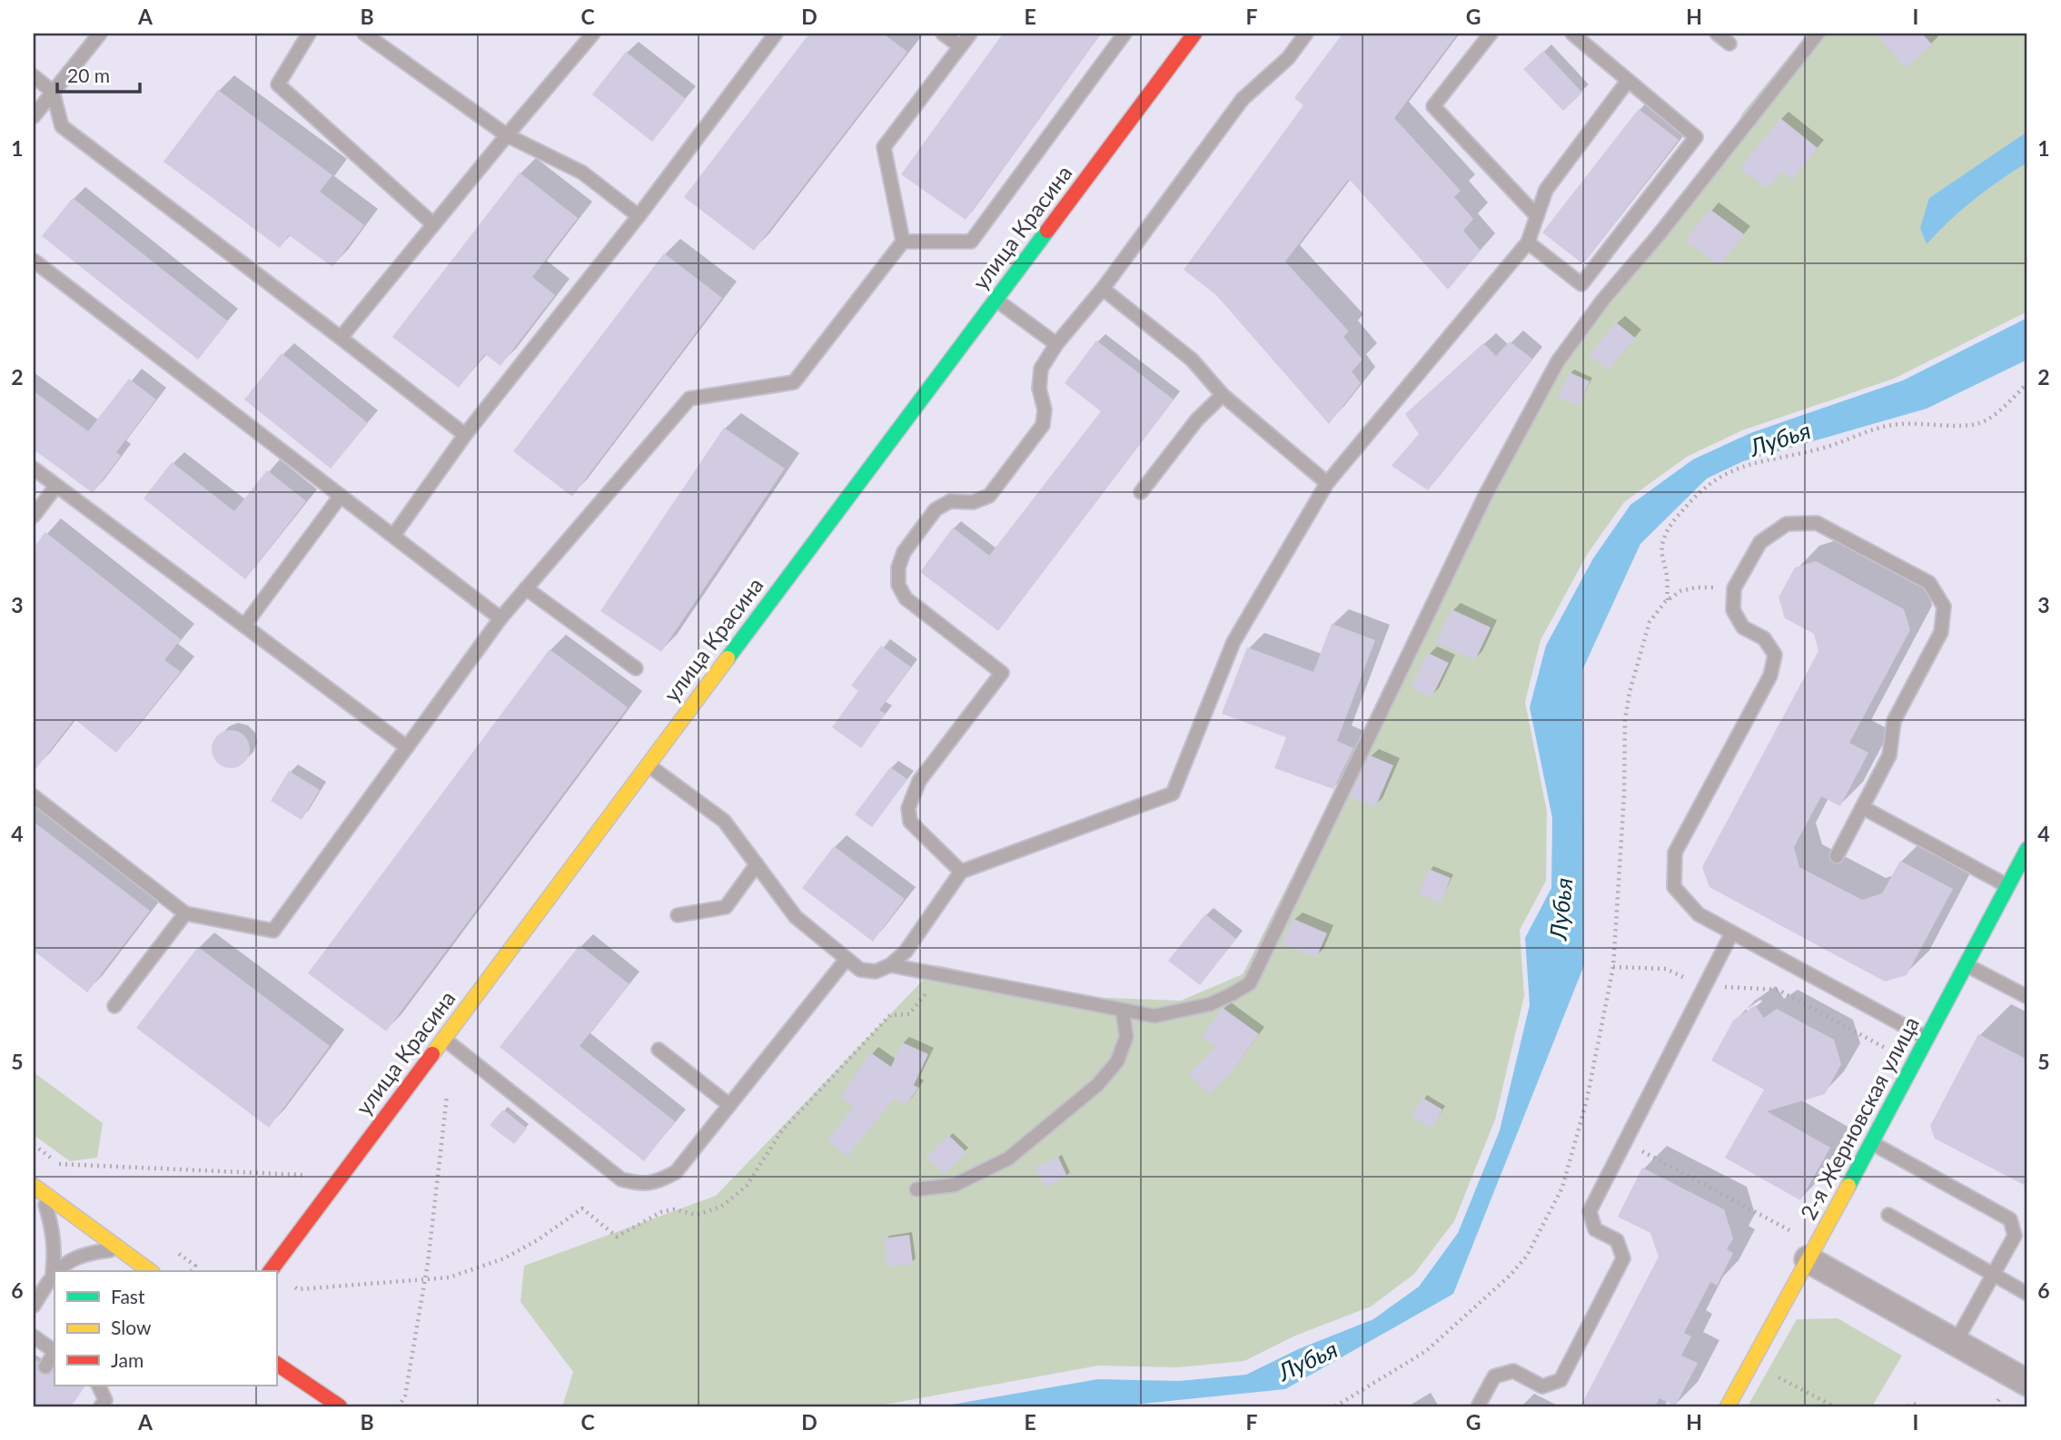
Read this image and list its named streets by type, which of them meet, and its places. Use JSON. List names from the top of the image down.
{
  "streets": {
    "main road": ["улица Красина", "2-я Жерновская улица"]
  },
  "water": ["Лубья"],
  "legend": ["Fast", "Slow", "Jam"],
  "scale_bar": "20 m",
  "grid": {
    "columns": [
      "A",
      "B",
      "C",
      "D",
      "E",
      "F",
      "G",
      "H",
      "I"
    ],
    "rows": [
      "1",
      "2",
      "3",
      "4",
      "5",
      "6"
    ]
  }
}
